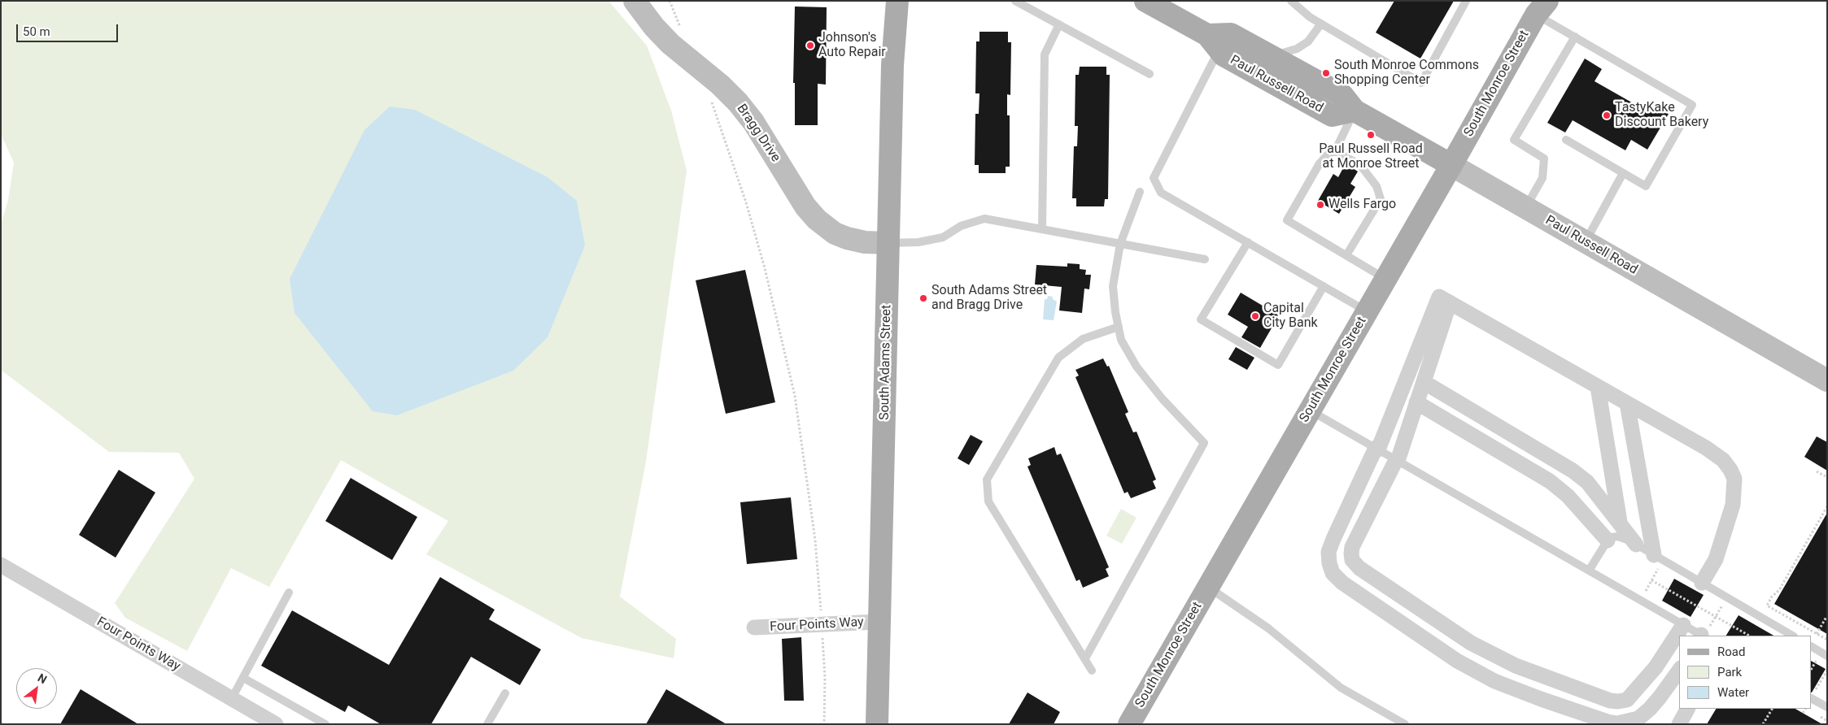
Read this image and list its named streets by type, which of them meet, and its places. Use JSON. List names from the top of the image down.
{
  "streets": {
    "main road": ["South Monroe Street", "Paul Russell Road", "South Adams Street"],
    "street": ["Bragg Drive", "Four Points Way"]
  },
  "crossings": [
    ["South Monroe Street", "Paul Russell Road"],
    ["Bragg Drive", "South Adams Street"],
    ["South Adams Street", "Four Points Way"]
  ],
  "places": [
    "Johnson's Auto Repair",
    "South Monroe Commons Shopping Center",
    "TastyKake Discount Bakery",
    "Paul Russell Road at Monroe Street",
    "Wells Fargo",
    "South Adams Street and Bragg Drive",
    "Capital City Bank"
  ],
  "legend": ["Road", "Park", "Water"],
  "scale_bar": "50 m",
  "north": "top right"
}
